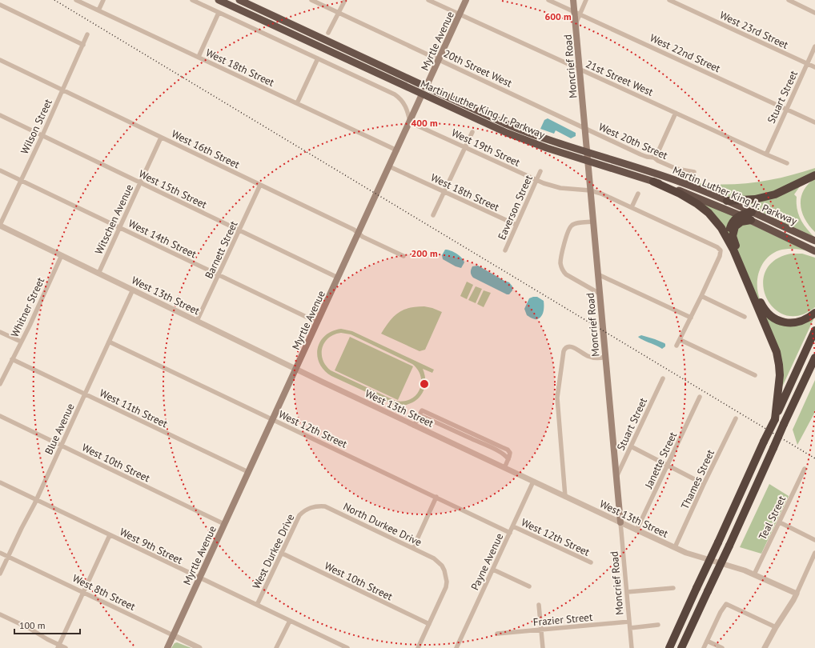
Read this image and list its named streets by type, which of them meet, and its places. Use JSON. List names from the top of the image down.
{
  "streets": {
    "highway": ["Martin Luther King Jr. Parkway"],
    "main road": ["Myrtle Avenue", "Moncrief Road"],
    "street": [
      "West 23rd Street",
      "West 22nd Street",
      "West 18th Street",
      "20th Street West",
      "21st Street West",
      "Stuart Street",
      "Wilson Street",
      "West 20th Street",
      "West 19th Street",
      "West 16th Street",
      "West 15th Street",
      "Eaverson Street",
      "Witschen Avenue",
      "West 14th Street",
      "Barnett Street",
      "West 13th Street",
      "Whitner Street",
      "West 11th Street",
      "Blue Avenue",
      "West 12th Street",
      "Janette Street",
      "West 10th Street",
      "Thames Street",
      "Teal Street",
      "North Durkee Drive",
      "West 9th Street",
      "West Durkee Drive",
      "Payne Avenue",
      "West 8th Street",
      "Frazier Street"
    ]
  },
  "crossings": [
    ["West 23rd Street", "Stuart Street"],
    ["Myrtle Avenue", "West 18th Street"],
    ["Myrtle Avenue", "20th Street West"],
    ["Myrtle Avenue", "21st Street West"],
    ["Myrtle Avenue", "Martin Luther King Jr. Parkway"],
    ["Myrtle Avenue", "West 19th Street"],
    ["Myrtle Avenue", "West 16th Street"],
    ["Myrtle Avenue", "West 15th Street"],
    ["Myrtle Avenue", "West 14th Street"],
    ["Myrtle Avenue", "West 13th Street"],
    ["Myrtle Avenue", "West 11th Street"],
    ["Myrtle Avenue", "West 12th Street"],
    ["Myrtle Avenue", "West 10th Street"],
    ["Myrtle Avenue", "West 9th Street"],
    ["Myrtle Avenue", "West 8th Street"],
    ["West 22nd Street", "Moncrief Road"],
    ["West 22nd Street", "Stuart Street"],
    ["Moncrief Road", "20th Street West"],
    ["Moncrief Road", "21st Street West"],
    ["Moncrief Road", "Stuart Street"],
    ["Moncrief Road", "Martin Luther King Jr. Parkway"],
    ["Moncrief Road", "West 20th Street"],
    ["Moncrief Road", "West 19th Street"],
    ["Moncrief Road", "West 13th Street"],
    ["Moncrief Road", "Frazier Street"],
    ["West 18th Street", "Eaverson Street"],
    ["20th Street West", "West 20th Street"],
    ["21st Street West", "Stuart Street"],
    ["Wilson Street", "West 16th Street"],
    ["Wilson Street", "West 15th Street"],
    ["Wilson Street", "West 14th Street"],
    ["Wilson Street", "West 13th Street"],
    ["West 19th Street", "Eaverson Street"],
    ["West 16th Street", "Witschen Avenue"],
    ["West 16th Street", "Barnett Street"],
    ["West 15th Street", "Witschen Avenue"],
    ["West 15th Street", "Barnett Street"],
    ["Witschen Avenue", "West 14th Street"],
    ["Witschen Avenue", "West 13th Street"],
    ["West 14th Street", "Barnett Street"],
    ["Barnett Street", "West 13th Street"],
    ["West 13th Street", "Whitner Street"],
    ["West 13th Street", "Blue Avenue"],
    ["West 13th Street", "Janette Street"],
    ["West 13th Street", "Thames Street"],
    ["West 13th Street", "Teal Street"],
    ["West 13th Street", "Payne Avenue"],
    ["Whitner Street", "West 11th Street"],
    ["West 11th Street", "Blue Avenue"],
    ["Blue Avenue", "West 12th Street"],
    ["Blue Avenue", "West 10th Street"],
    ["Blue Avenue", "West 9th Street"],
    ["Blue Avenue", "West 8th Street"],
    ["West 12th Street", "Payne Avenue"],
    ["West 10th Street", "North Durkee Drive"],
    ["West 10th Street", "West Durkee Drive"],
    ["North Durkee Drive", "West Durkee Drive"],
    ["West 9th Street", "West Durkee Drive"]
  ],
  "scale_bar": "100 m",
  "rings": ["600 m", "400 m", "200 m"]
}
